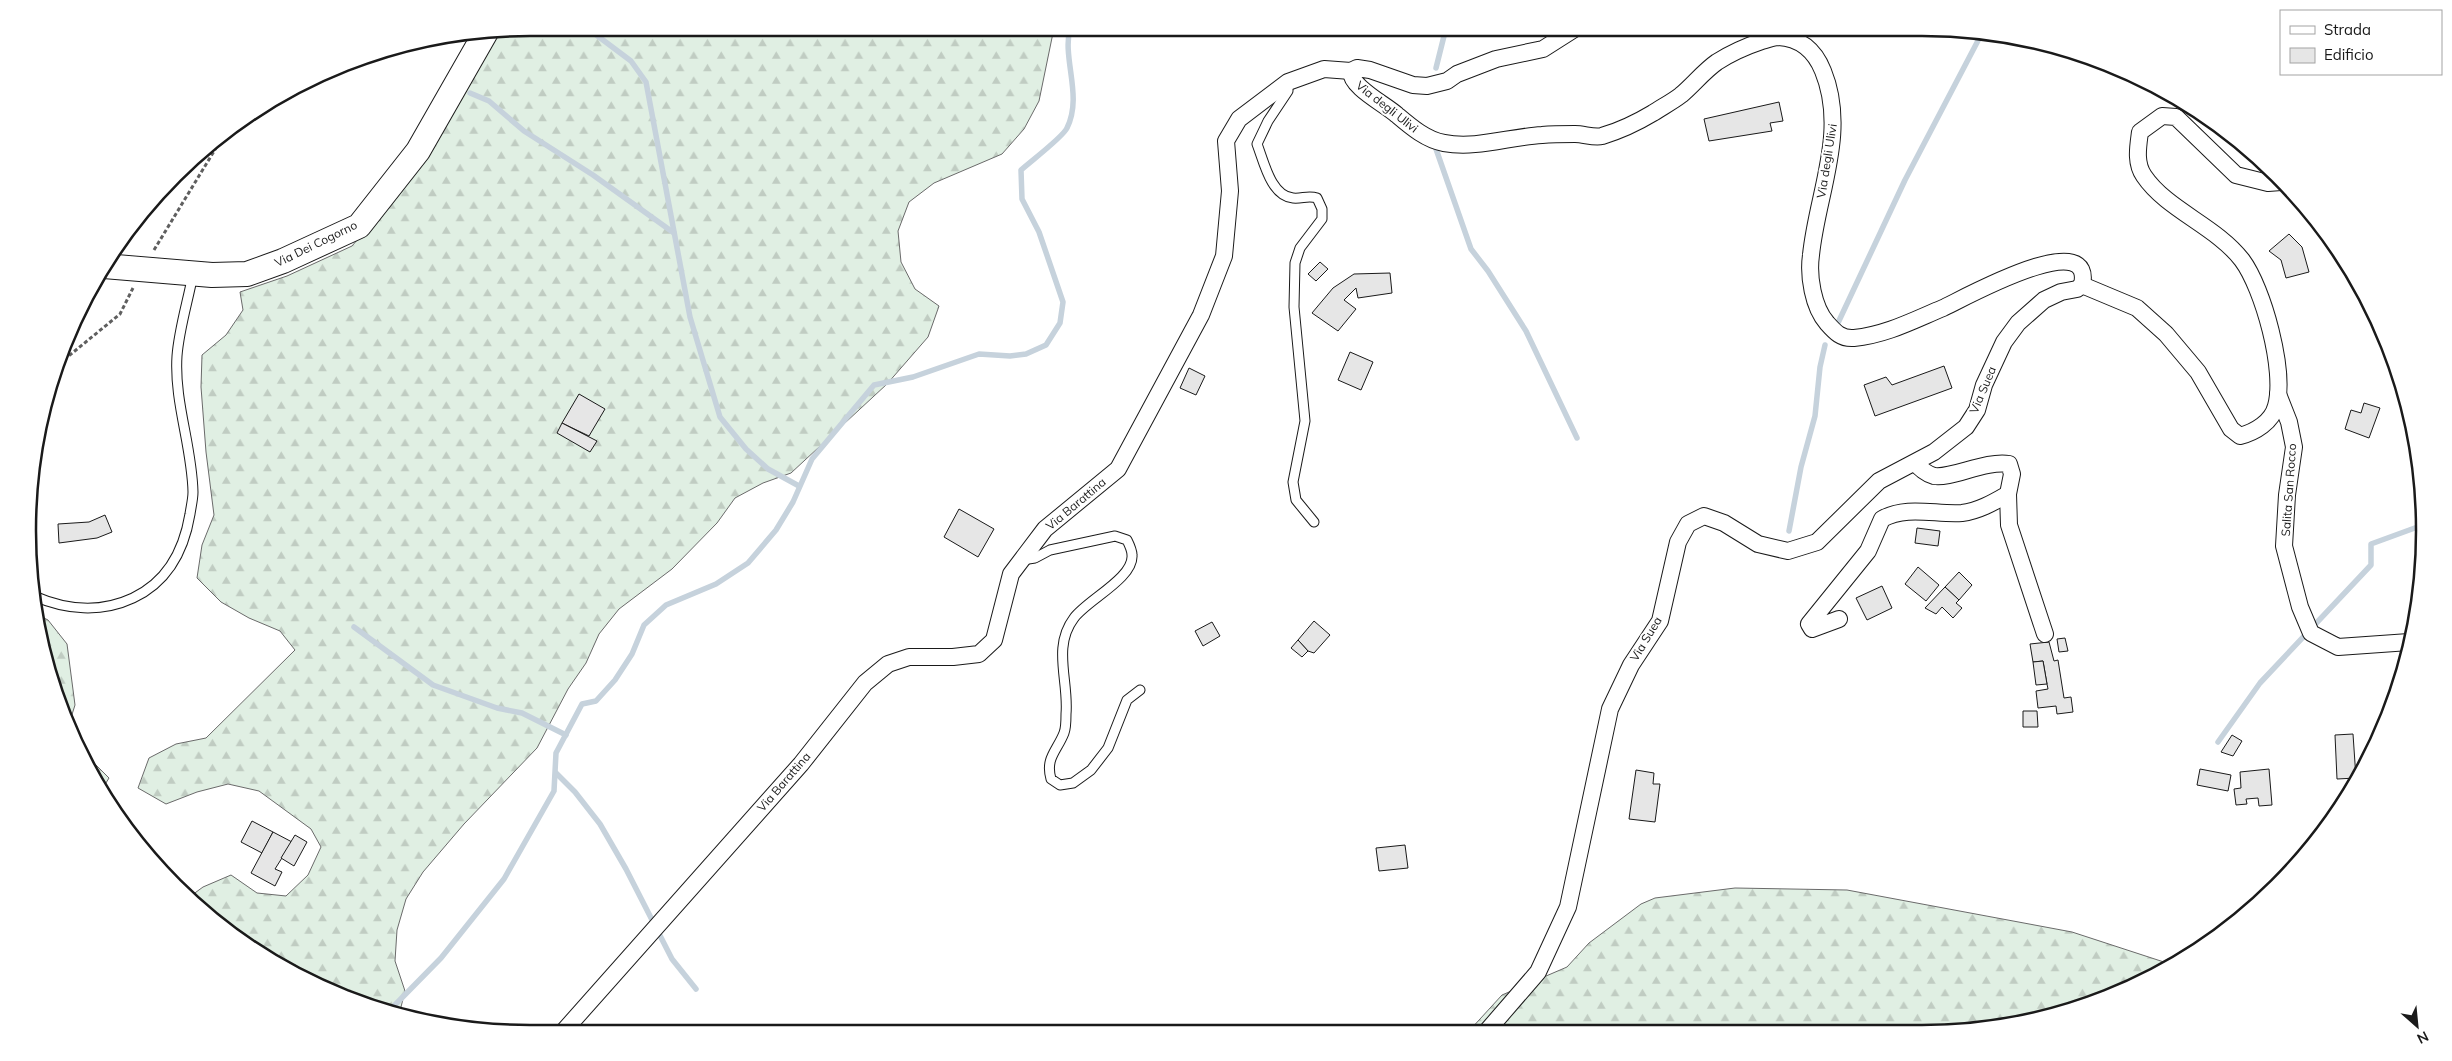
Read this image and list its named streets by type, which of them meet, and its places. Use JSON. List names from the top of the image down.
{
  "streets": {
    "street": [
      "Via degli Ulivi",
      "Via Dei Cogorno",
      "Via Suea",
      "Salita San Rocco",
      "Via Barattina"
    ]
  },
  "crossings": [
    ["Via degli Ulivi", "Via Suea"],
    ["Via degli Ulivi", "Via Barattina"]
  ],
  "legend": ["Strada", "Edificio"],
  "north": "bottom right"
}
